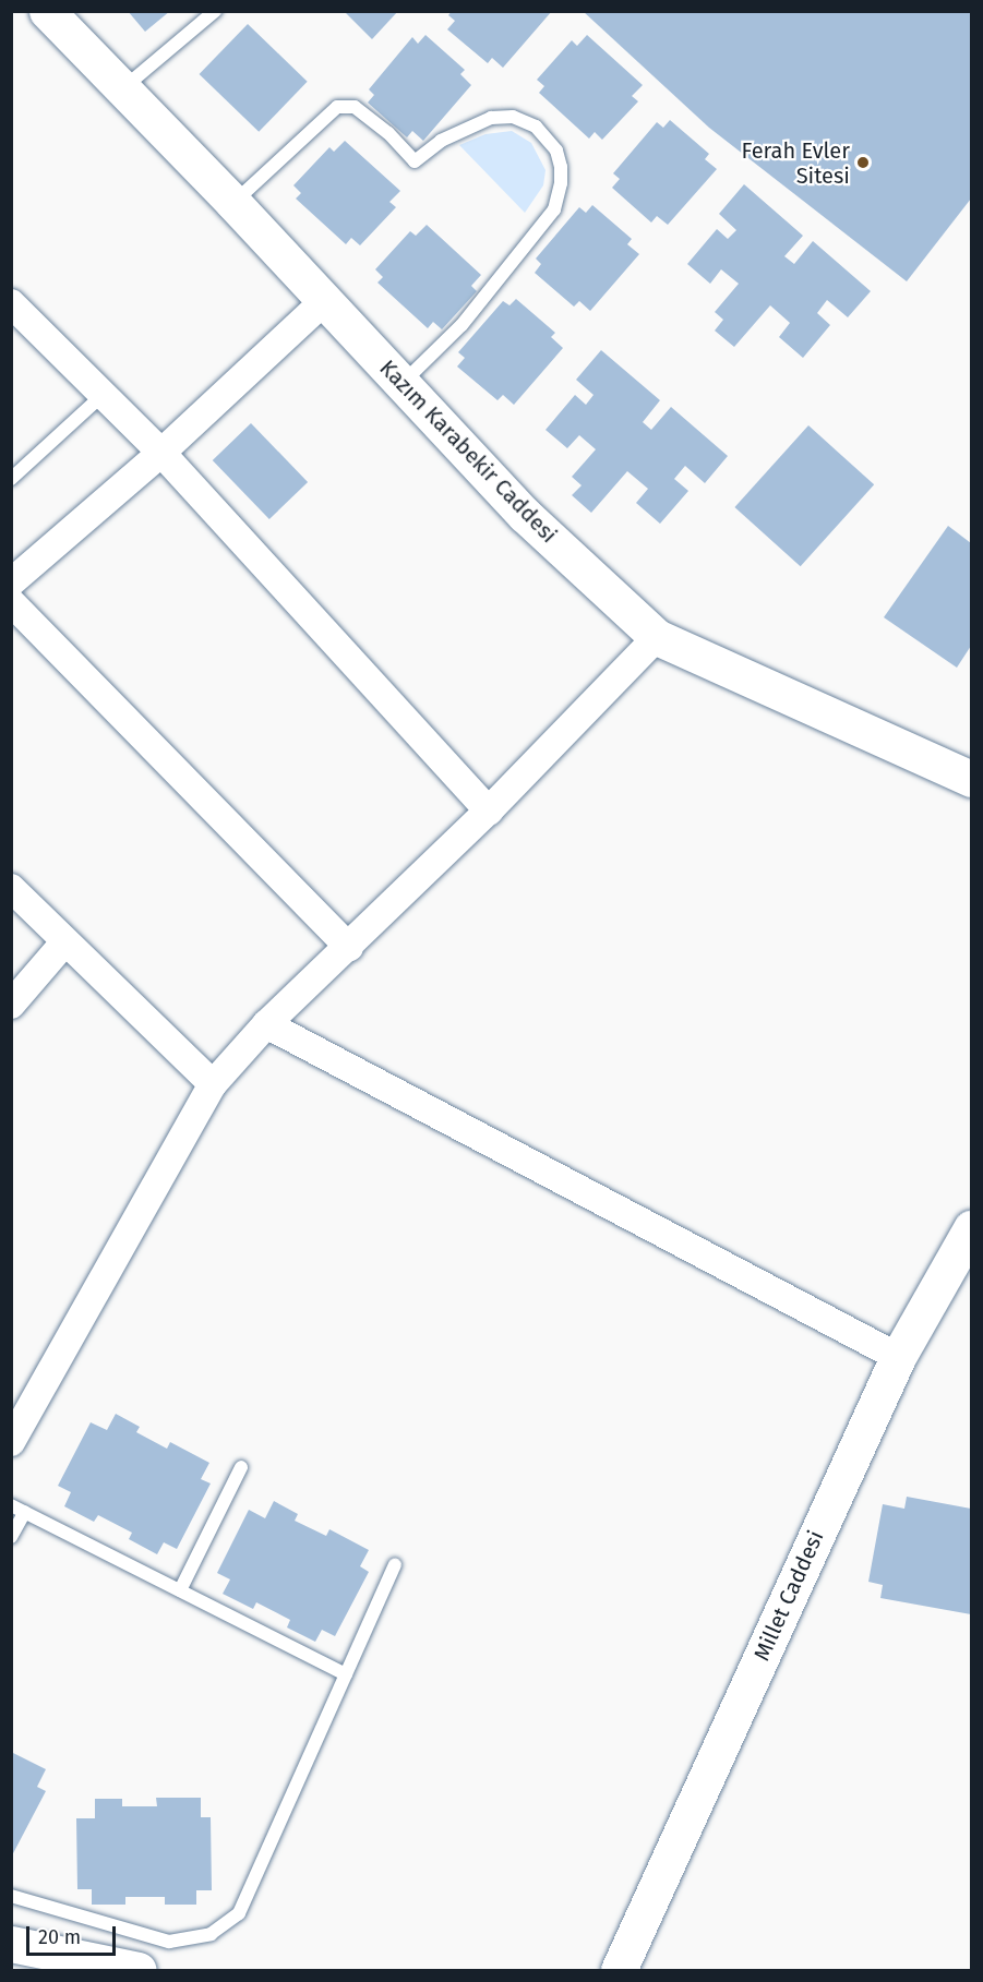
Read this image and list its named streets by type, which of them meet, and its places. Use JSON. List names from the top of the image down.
{
  "streets": {
    "street": ["Kazım Karabekir Caddesi", "Millet Caddesi"]
  },
  "places": ["Ferah Evler Sitesi"],
  "scale_bar": "20 m"
}
